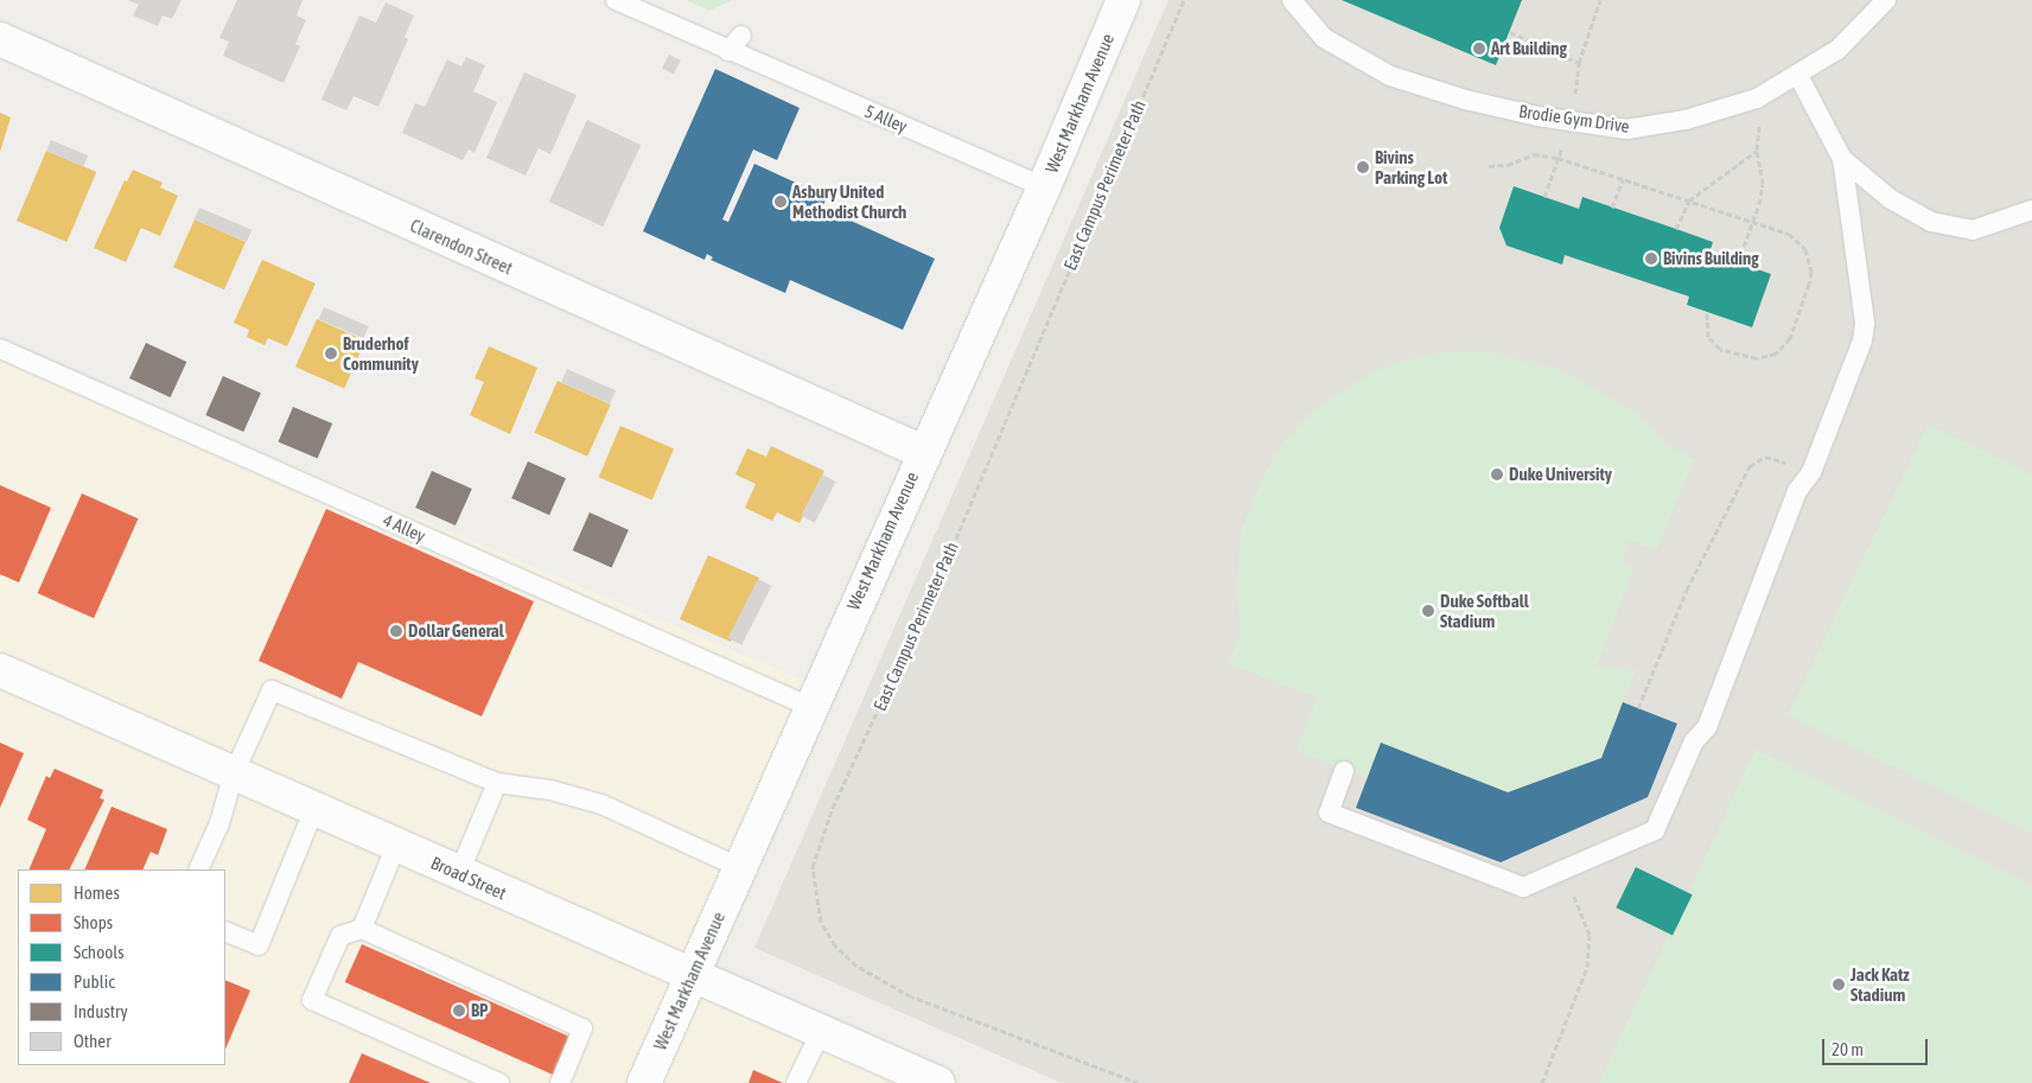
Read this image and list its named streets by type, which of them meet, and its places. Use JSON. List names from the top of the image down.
{
  "streets": {
    "street": ["West Markham Avenue", "Clarendon Street", "Broad Street"],
    "lane": ["5 Alley", "Brodie Gym Drive", "4 Alley"],
    "path": ["East Campus Perimeter Path"]
  },
  "crossings": [
    ["West Markham Avenue", "5 Alley"],
    ["West Markham Avenue", "Clarendon Street"],
    ["West Markham Avenue", "4 Alley"],
    ["West Markham Avenue", "Broad Street"]
  ],
  "places": [
    "Art Building",
    "Bivins Parking Lot",
    "Asbury United Methodist Church",
    "Bivins Building",
    "Bruderhof Community",
    "Duke University",
    "Duke Softball Stadium",
    "Dollar General",
    "Jack Katz Stadium",
    "BP"
  ],
  "legend": [
    "Homes",
    "Shops",
    "Schools",
    "Public",
    "Industry",
    "Other"
  ],
  "scale_bar": "20 m"
}
